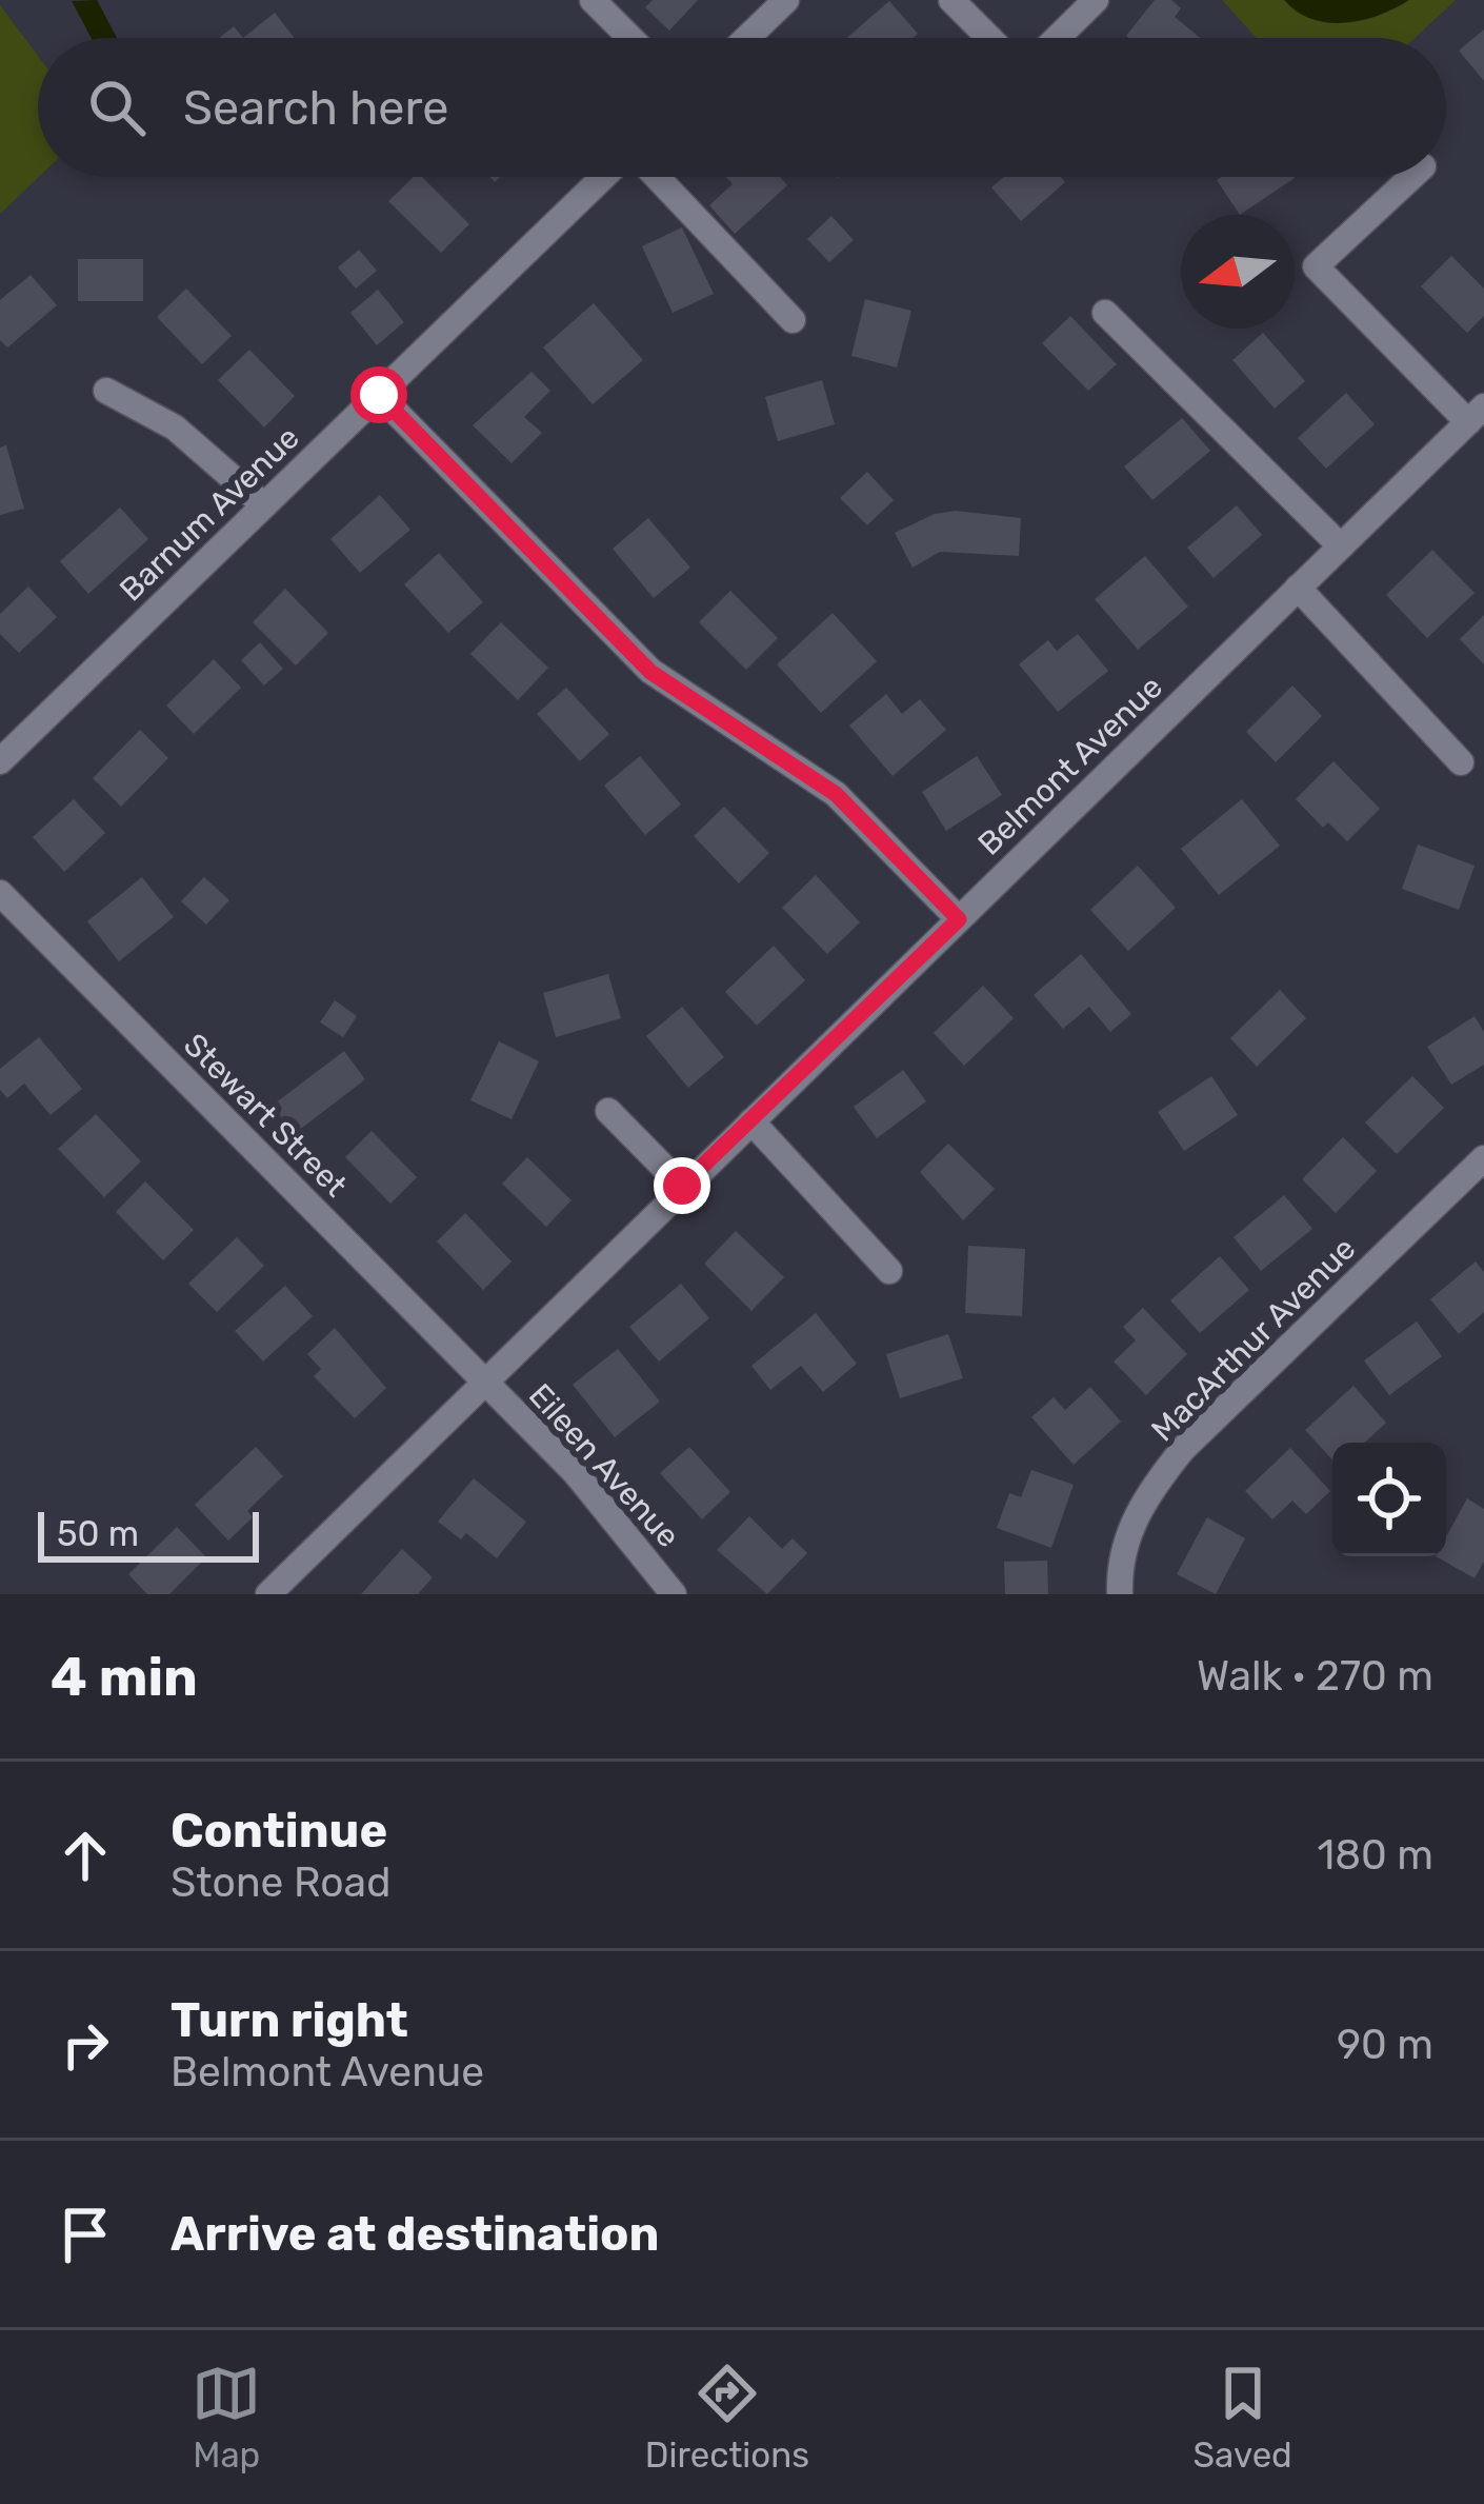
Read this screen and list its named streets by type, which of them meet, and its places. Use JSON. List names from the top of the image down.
{
  "streets": {
    "street": [
      "Barnum Avenue",
      "Belmont Avenue",
      "Stewart Street",
      "MacArthur Avenue",
      "Eileen Avenue"
    ]
  },
  "crossings": [
    ["Belmont Avenue", "Stewart Street"],
    ["Belmont Avenue", "Eileen Avenue"],
    ["Stewart Street", "Eileen Avenue"]
  ],
  "scale_bar": "50 m",
  "north": "left",
  "page": {
    "search": "Search here",
    "scale": "50 m",
    "heading": ["4 min", "Walk · 270 m"],
    "list": [
      ["Continue", "Stone Road", "180 m"],
      ["Turn right", "Belmont Avenue", "90 m"],
      "Arrive at destination"
    ],
    "nav": ["Map", "Directions", "Saved"]
  }
}
